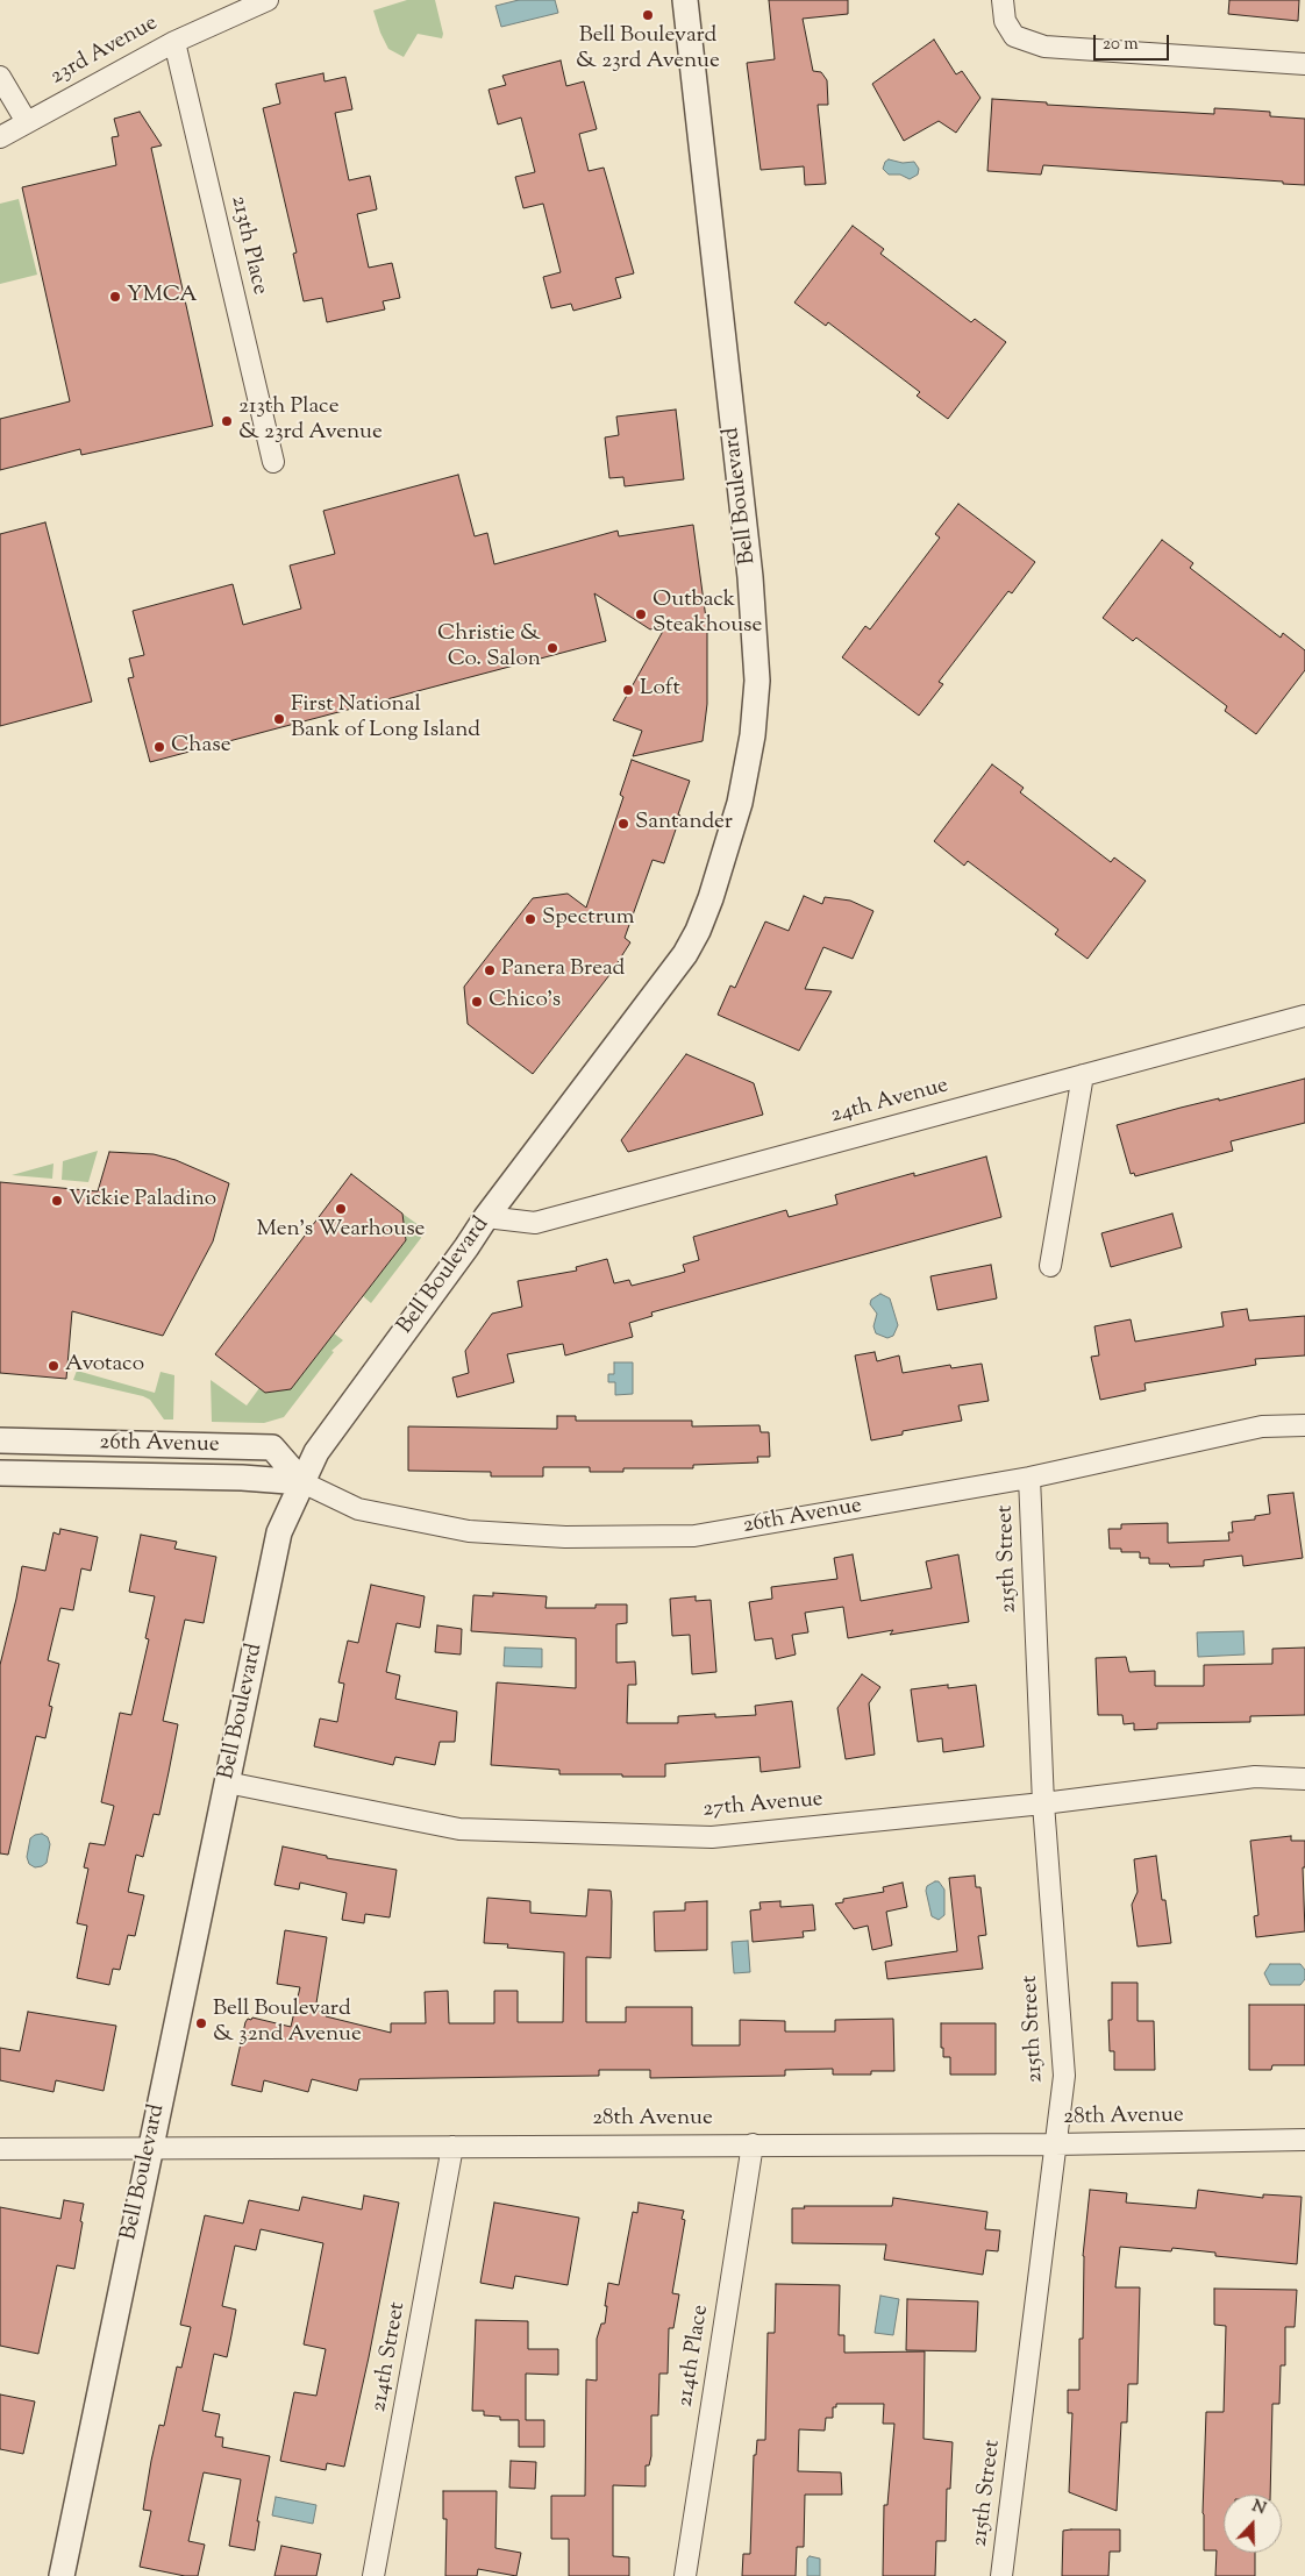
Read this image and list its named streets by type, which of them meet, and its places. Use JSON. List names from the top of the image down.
{
  "streets": {
    "street": [
      "23rd Avenue",
      "213th Place",
      "Bell Boulevard",
      "24th Avenue",
      "26th Avenue",
      "215th Street",
      "27th Avenue",
      "28th Avenue",
      "214th Place",
      "214th Street"
    ]
  },
  "crossings": [
    ["23rd Avenue", "213th Place"],
    ["Bell Boulevard", "24th Avenue"],
    ["Bell Boulevard", "26th Avenue"],
    ["Bell Boulevard", "27th Avenue"],
    ["Bell Boulevard", "28th Avenue"],
    ["26th Avenue", "215th Street"],
    ["215th Street", "27th Avenue"],
    ["215th Street", "28th Avenue"],
    ["28th Avenue", "214th Place"],
    ["28th Avenue", "214th Street"]
  ],
  "places": [
    "Bell Boulevard & 23rd Avenue",
    "YMCA",
    "213th Place & 23rd Avenue",
    "Outback Steakhouse",
    "Christie & Co. Salon",
    "Loft",
    "First National Bank of Long Island",
    "Chase",
    "Santander",
    "Spectrum",
    "Panera Bread",
    "Chico's",
    "Vickie Paladino",
    "Men's Wearhouse",
    "Avotaco",
    "Bell Boulevard & 32nd Avenue"
  ],
  "scale_bar": "20 m",
  "north": "top"
}
